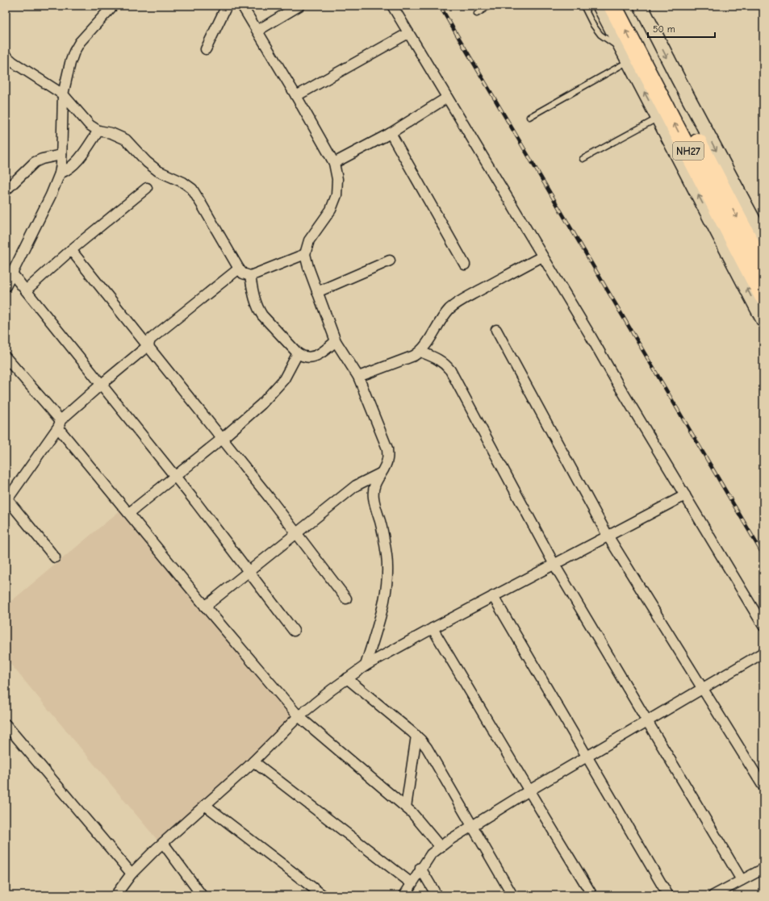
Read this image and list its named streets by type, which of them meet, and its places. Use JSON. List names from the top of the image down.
{
  "streets": {
    "highway": ["NH27"]
  },
  "scale_bar": "50 m"
}
